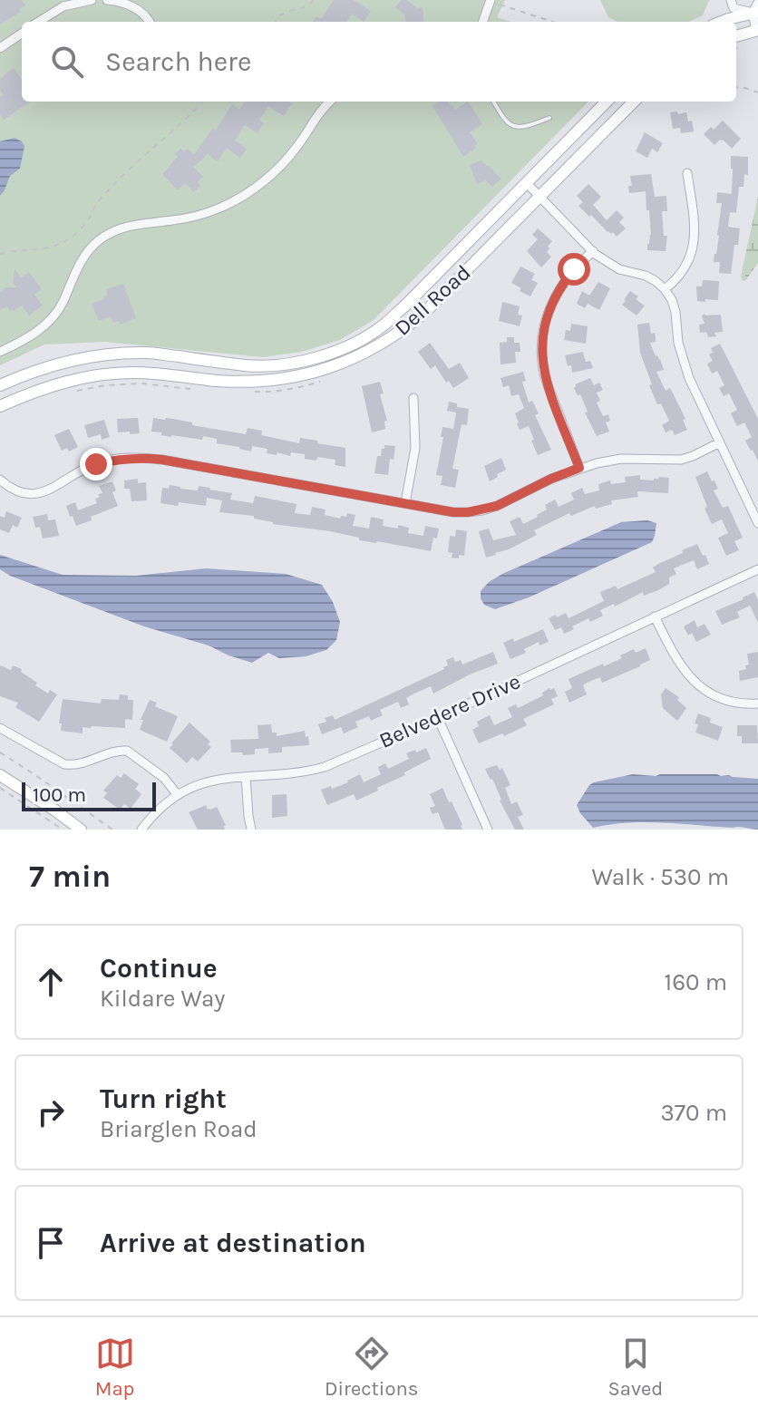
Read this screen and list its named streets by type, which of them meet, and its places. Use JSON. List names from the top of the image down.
{
  "streets": {
    "main road": ["Dell Road"],
    "street": ["Belvedere Drive"]
  },
  "scale_bar": "100 m",
  "page": {
    "search": "Search here",
    "scale": "100 m",
    "heading": ["7 min", "Walk · 530 m"],
    "list": [
      ["Continue", "Kildare Way", "160 m"],
      ["Turn right", "Briarglen Road", "370 m"],
      "Arrive at destination"
    ],
    "nav": ["Map", "Directions", "Saved"]
  }
}
